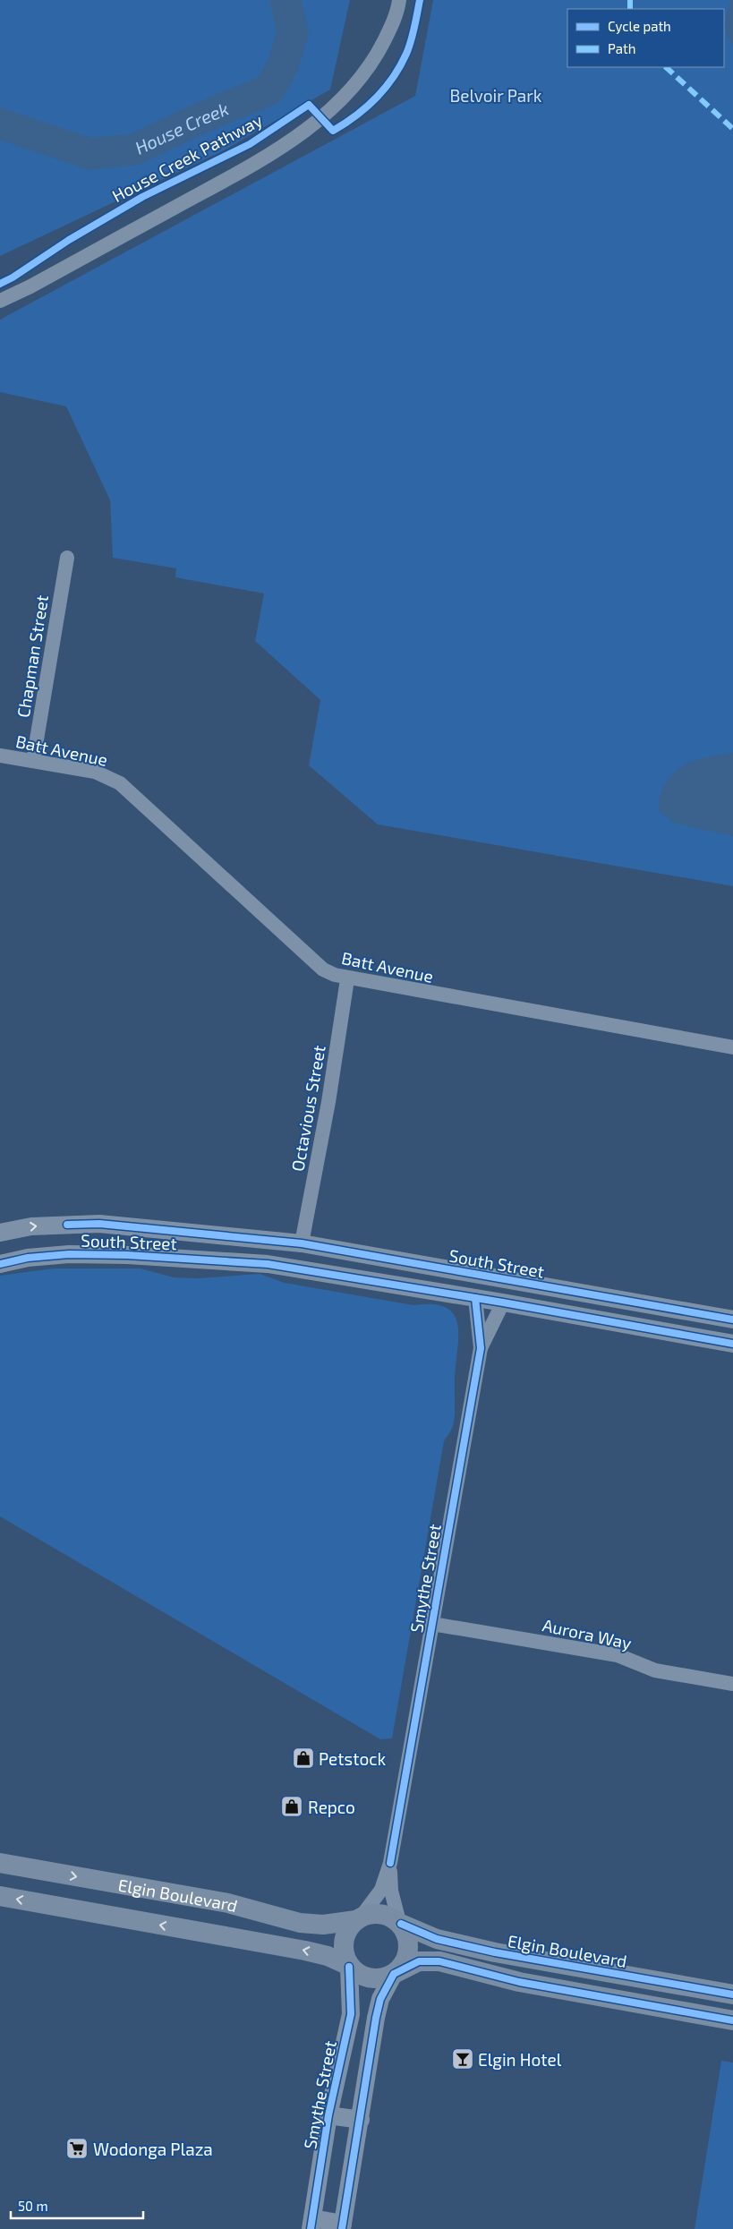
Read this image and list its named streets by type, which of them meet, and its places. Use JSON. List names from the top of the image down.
{
  "streets": {
    "main road": ["Elgin Boulevard"],
    "street": [
      "Chapman Street",
      "Batt Avenue",
      "Octavious Street",
      "South Street",
      "Smythe Street",
      "Aurora Way"
    ],
    "cycle path": ["House Creek Pathway"]
  },
  "crossings": [
    ["Chapman Street", "Batt Avenue"],
    ["Batt Avenue", "Octavious Street"],
    ["Octavious Street", "South Street"],
    ["South Street", "Smythe Street"],
    ["Smythe Street", "Aurora Way"],
    ["Smythe Street", "Elgin Boulevard"]
  ],
  "water": ["House Creek"],
  "parks": ["Belvoir Park"],
  "places": {
    "shop": ["Petstock", "Repco"],
    "bar": ["Elgin Hotel"],
    "supermarket": ["Wodonga Plaza"]
  },
  "legend": ["Cycle path", "Path"],
  "scale_bar": "50 m"
}
